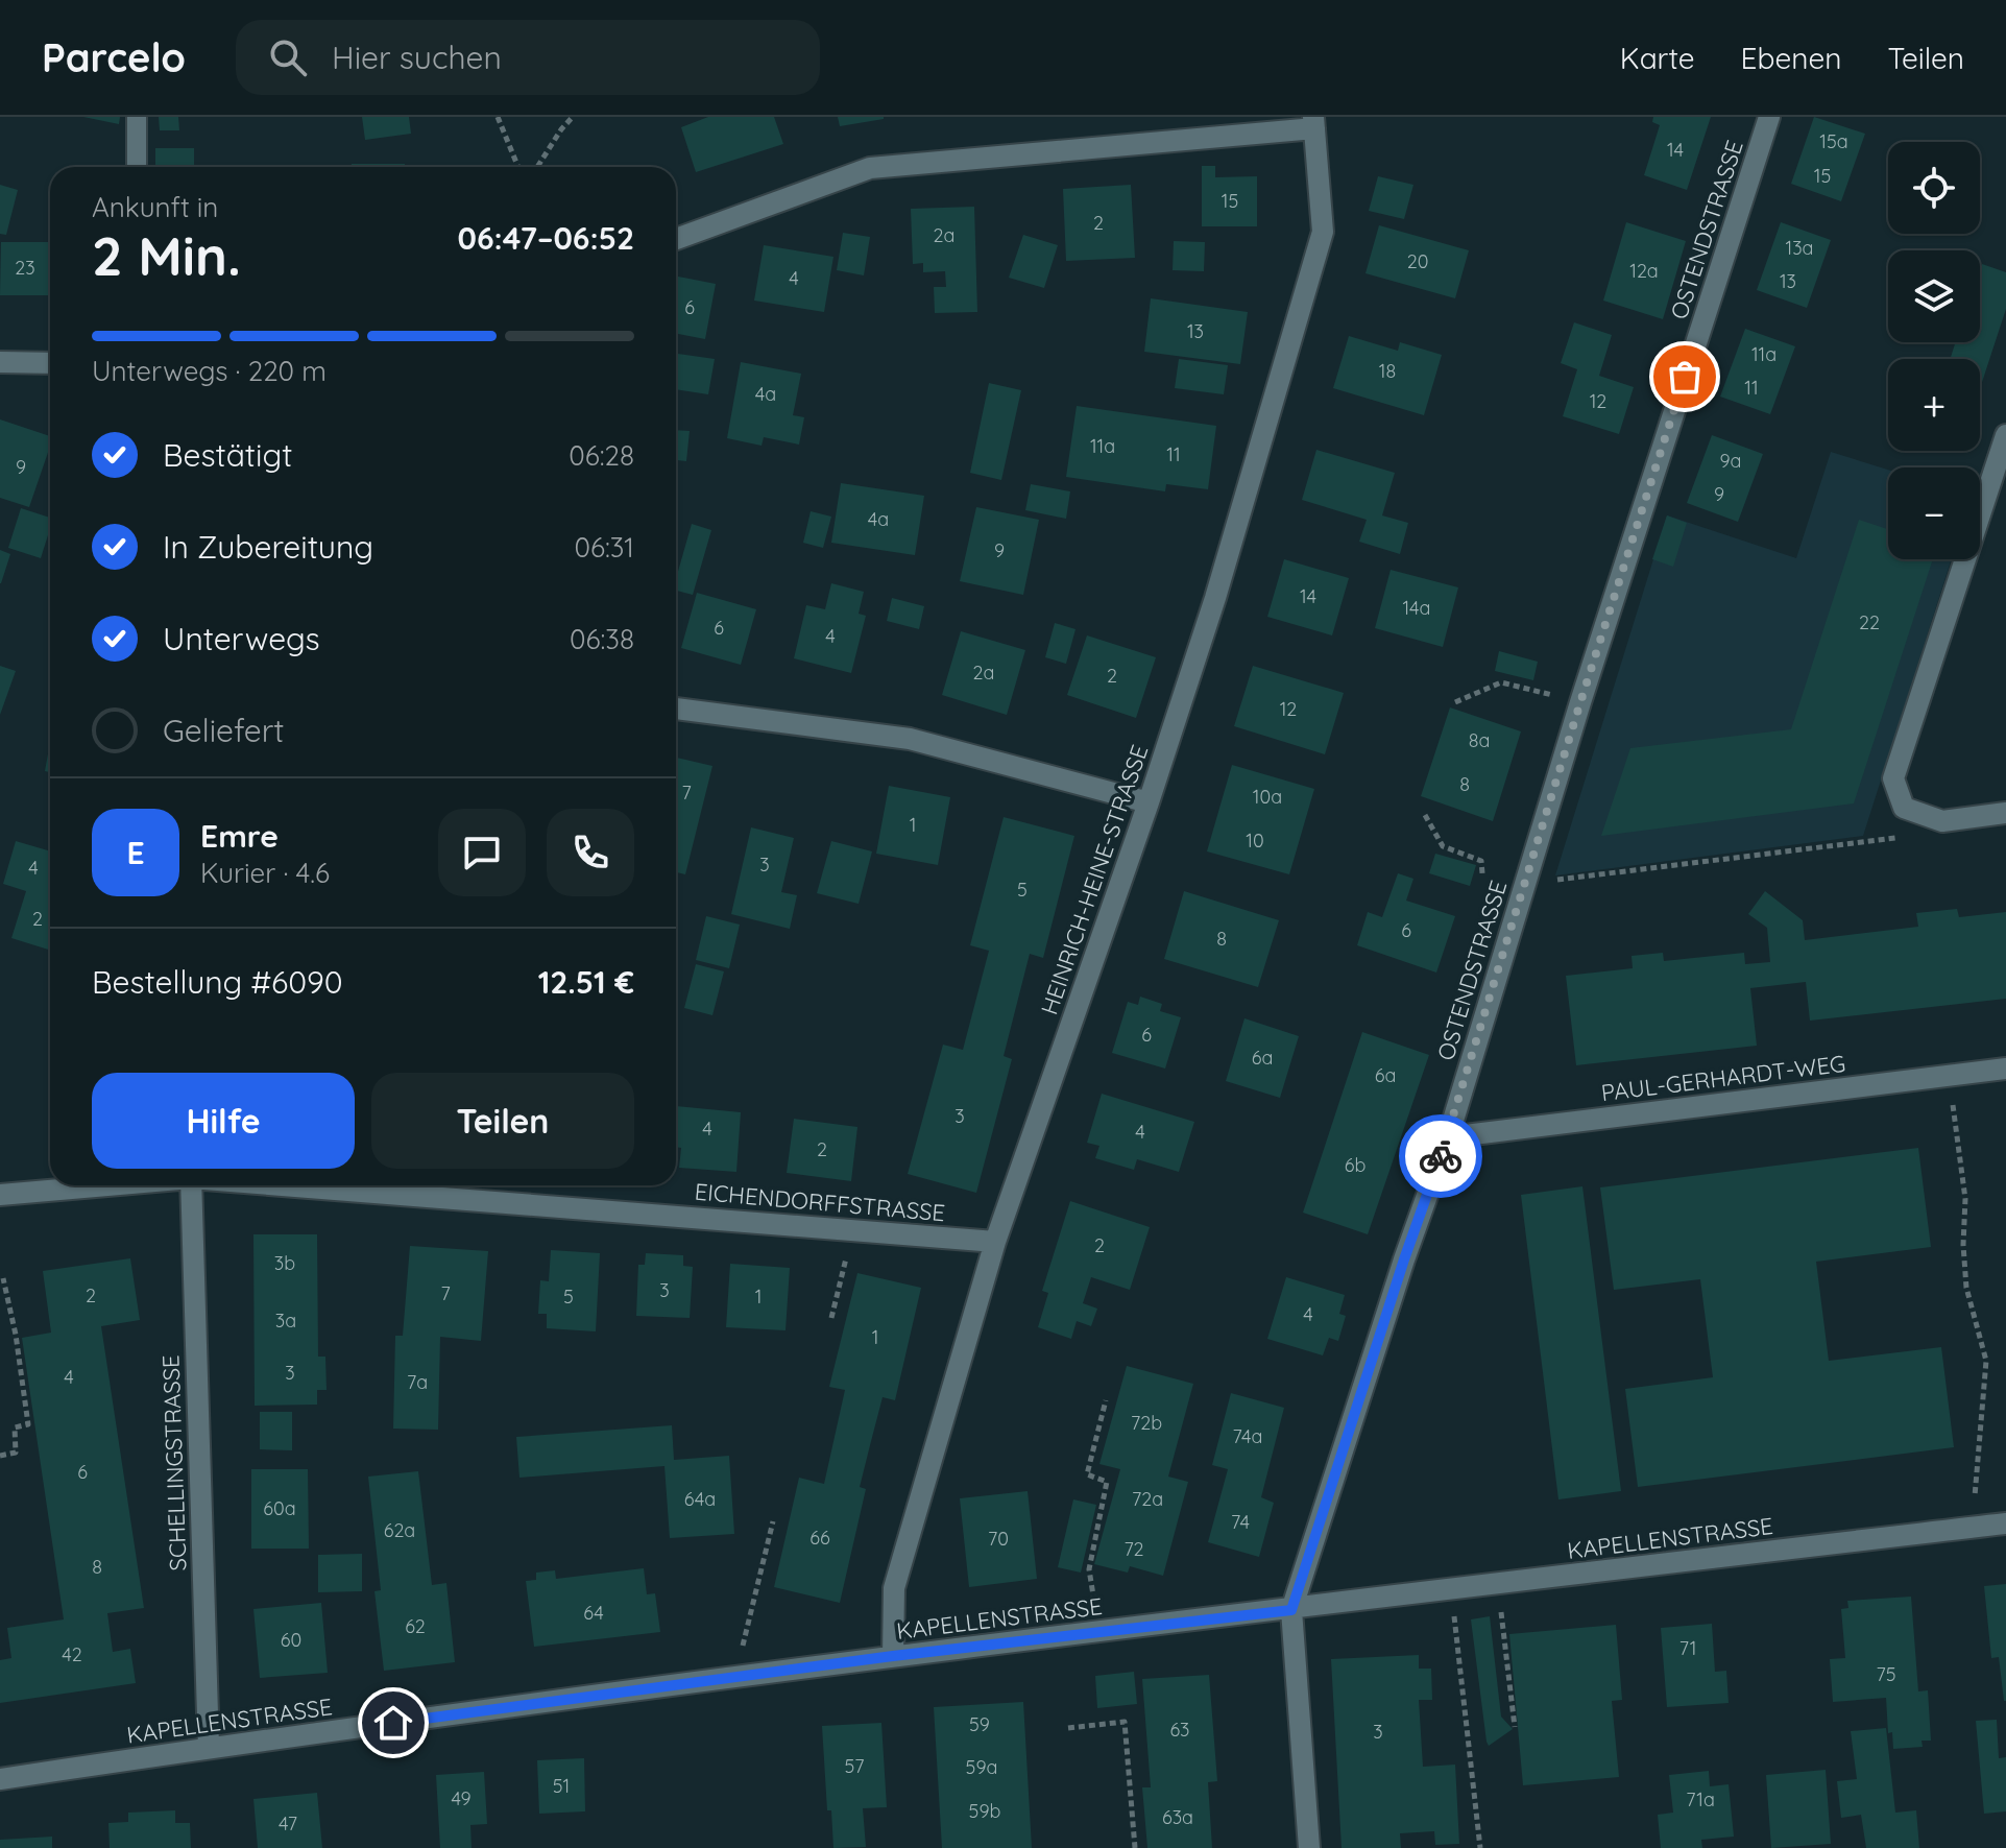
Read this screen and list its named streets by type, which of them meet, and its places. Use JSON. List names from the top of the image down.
{
  "streets": {
    "street": [
      "OSTENDSTRASSE",
      "HEINRICH-HEINE-STRASSE",
      "PAUL-GERHARDT-WEG",
      "EICHENDORFFSTRASSE",
      "SCHELLINGSTRASSE",
      "KAPELLENSTRASSE"
    ]
  },
  "crossings": [
    ["OSTENDSTRASSE", "PAUL-GERHARDT-WEG"],
    ["OSTENDSTRASSE", "KAPELLENSTRASSE"],
    ["HEINRICH-HEINE-STRASSE", "EICHENDORFFSTRASSE"],
    ["HEINRICH-HEINE-STRASSE", "KAPELLENSTRASSE"],
    ["SCHELLINGSTRASSE", "KAPELLENSTRASSE"]
  ],
  "house_numbers": [
    "15a",
    "14",
    "15",
    "15",
    "2",
    "2a",
    "13a",
    "20",
    "23",
    "12a",
    "4",
    "13",
    "6",
    "13",
    "11a",
    "18",
    "11",
    "4a",
    "12",
    "11a",
    "11",
    "9a",
    "9",
    "9",
    "4a",
    "9",
    "14",
    "14a",
    "22",
    "6",
    "4",
    "2a",
    "2",
    "12",
    "8a",
    "8",
    "7",
    "10a",
    "1",
    "10",
    "3",
    "4",
    "5",
    "2",
    "6",
    "8",
    "6",
    "6a",
    "6a",
    "3",
    "4",
    "4",
    "2",
    "6b",
    "2",
    "3b",
    "3",
    "7",
    "2",
    "5",
    "1",
    "4",
    "3a",
    "1",
    "3",
    "4",
    "7a",
    "72b",
    "74a",
    "6",
    "64a",
    "72a",
    "60a",
    "74",
    "62a",
    "66",
    "70",
    "72",
    "8",
    "64",
    "62",
    "60",
    "71",
    "42",
    "75",
    "59",
    "63",
    "3",
    "57",
    "59a",
    "51",
    "49",
    "71a",
    "59b",
    "63a",
    "47"
  ],
  "page": {
    "header": "Parcelo",
    "search": "Hier suchen",
    "nav": ["Karte", "Ebenen", "Teilen"],
    "map_buttons": ["+", "−"],
    "heading": ["2 Min.", "Ankunft in", "06:47–06:52"],
    "panel": [
      "Emre",
      "Kurier · 4.6",
      "Bestellung #6090",
      "12.51 €"
    ],
    "bar": "Unterwegs · 220 m",
    "list": [
      ["Bestätigt", "06:28"],
      ["In Zubereitung", "06:31"],
      ["Unterwegs", "06:38"],
      "Geliefert"
    ],
    "round": "E",
    "buttons": ["Hilfe", "Teilen"]
  }
}
